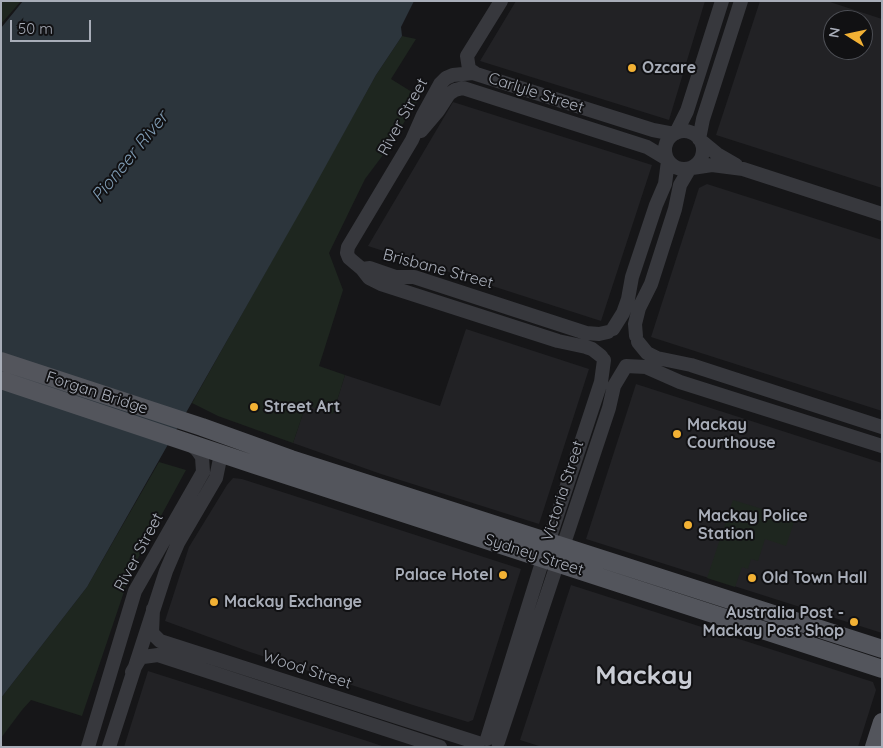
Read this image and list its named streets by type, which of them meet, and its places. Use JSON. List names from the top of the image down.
{
  "streets": {
    "main road": ["Forgan Bridge", "Sydney Street"],
    "street": [
      "Carlyle Street",
      "River Street",
      "Brisbane Street",
      "Victoria Street",
      "Wood Street"
    ]
  },
  "crossings": [
    ["Carlyle Street", "River Street"],
    ["River Street", "Brisbane Street"],
    ["River Street", "Forgan Bridge"],
    ["River Street", "Sydney Street"],
    ["River Street", "Wood Street"],
    ["Brisbane Street", "Victoria Street"],
    ["Forgan Bridge", "Sydney Street"],
    ["Victoria Street", "Sydney Street"],
    ["Victoria Street", "Wood Street"]
  ],
  "districts": ["Mackay"],
  "water": ["Pioneer River"],
  "places": [
    "Ozcare",
    "Street Art",
    "Mackay Courthouse",
    "Mackay Police Station",
    "Palace Hotel",
    "Old Town Hall",
    "Mackay Exchange",
    "Australia Post - Mackay Post Shop"
  ],
  "scale_bar": "50 m",
  "north": "left"
}
